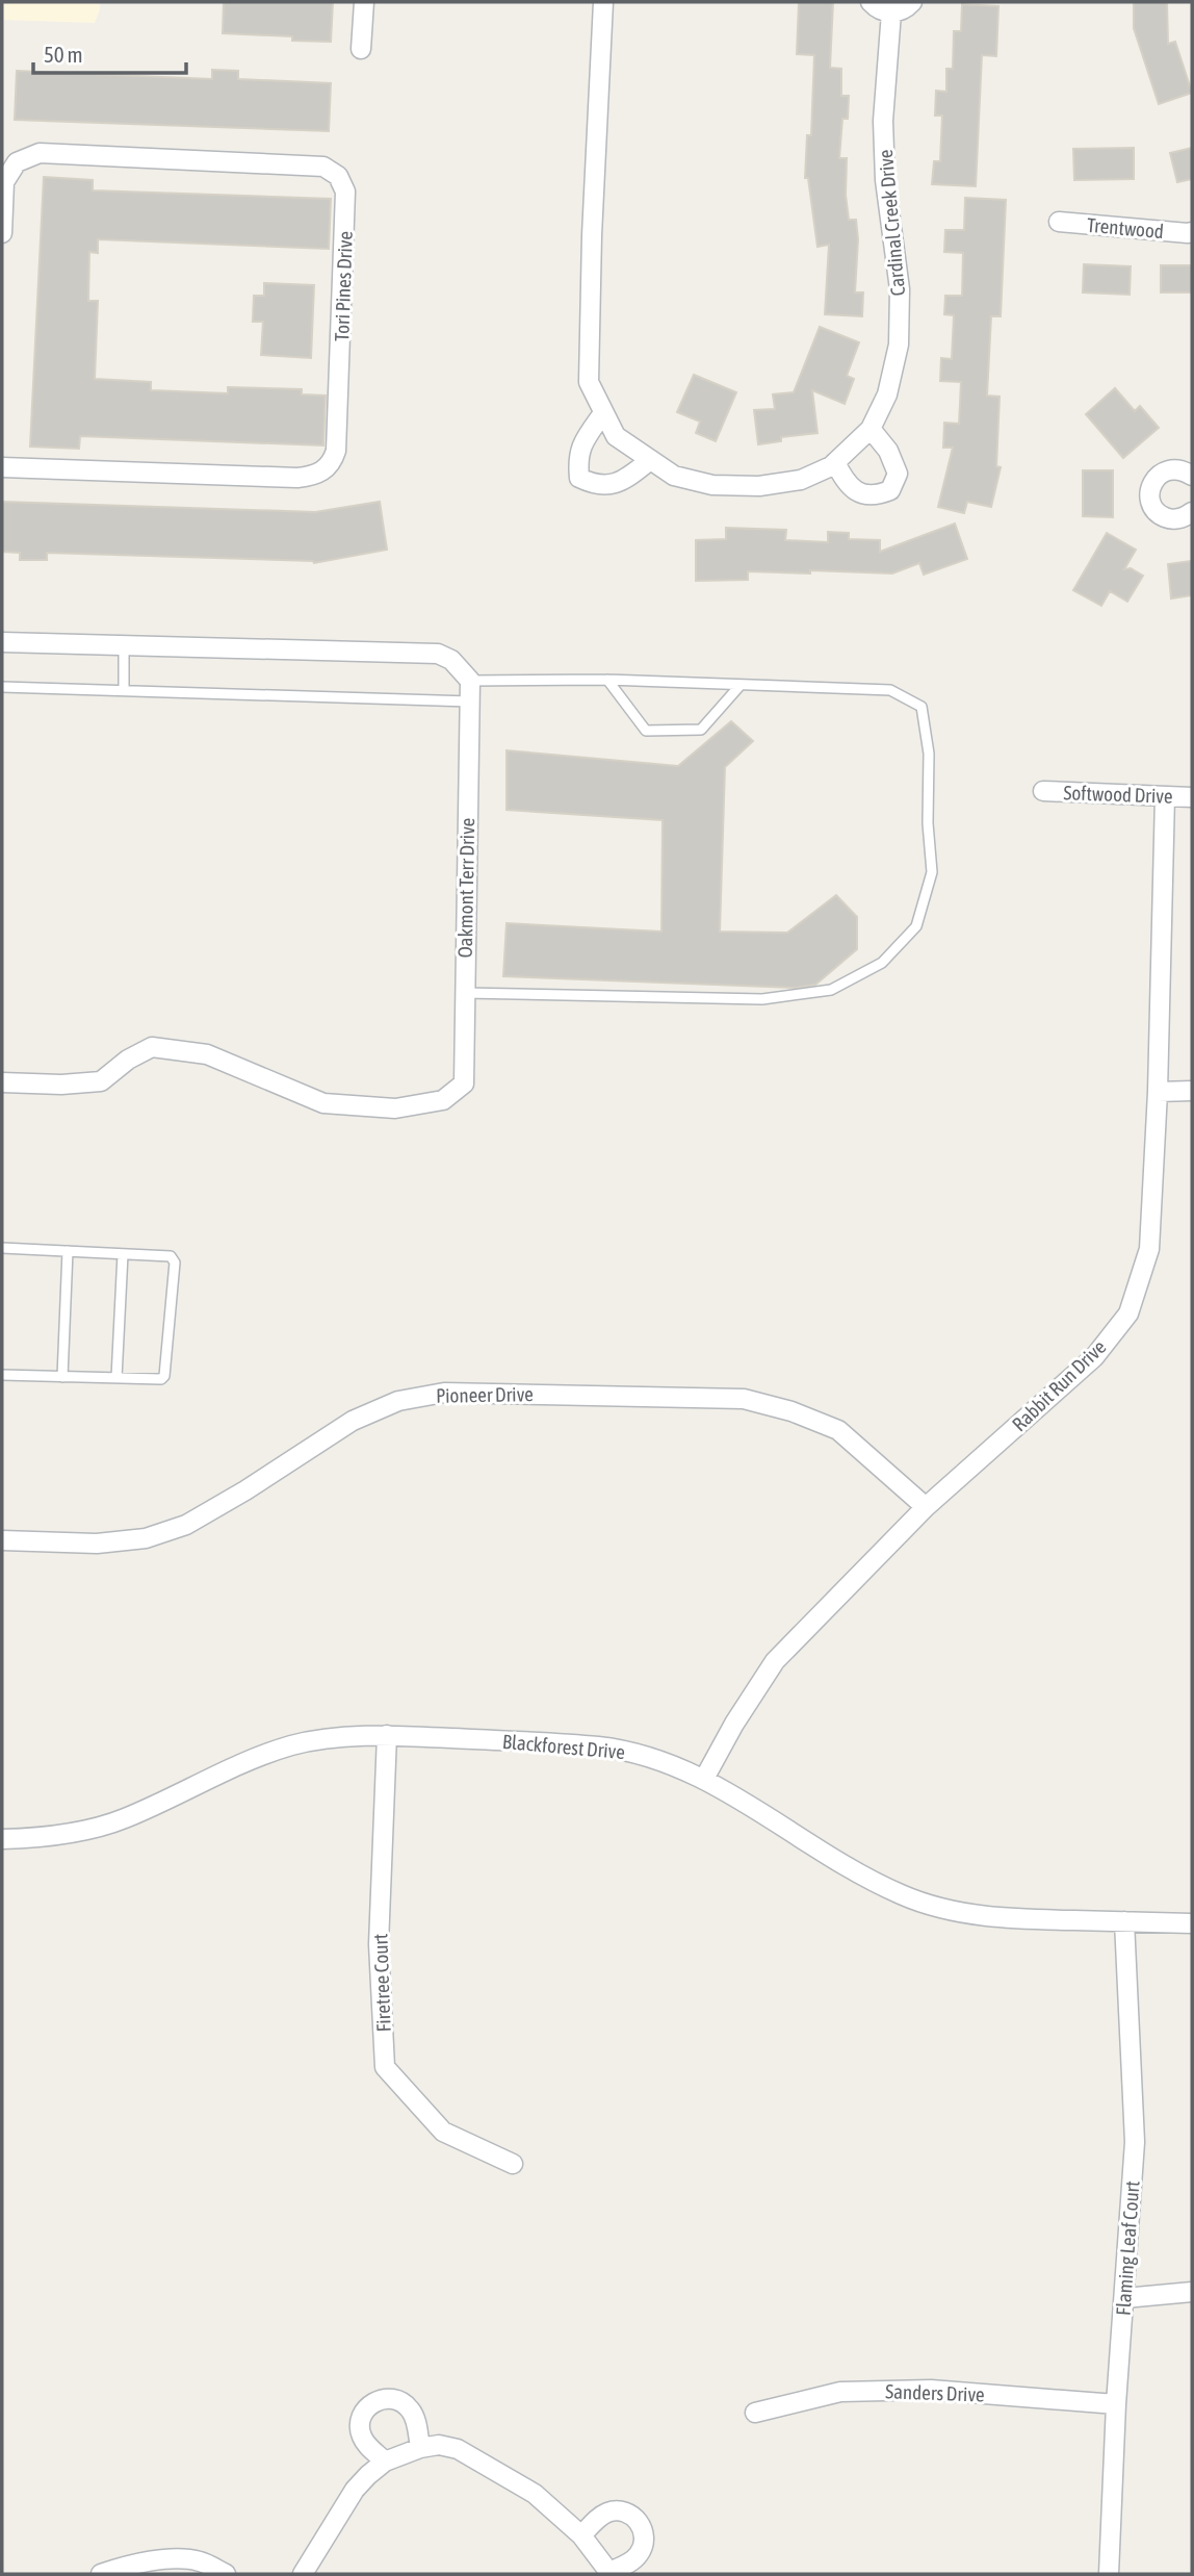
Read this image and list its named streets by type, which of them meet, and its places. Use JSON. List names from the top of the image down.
{
  "streets": {
    "street": [
      "Cardinal Creek Drive",
      "Trentwood",
      "Tori Pines Drive",
      "Softwood Drive",
      "Oakmont Terr Drive",
      "Rabbit Run Drive",
      "Pioneer Drive",
      "Blackforest Drive",
      "Firetree Court",
      "Flaming Leaf Court",
      "Sanders Drive"
    ]
  },
  "crossings": [
    ["Softwood Drive", "Rabbit Run Drive"],
    ["Rabbit Run Drive", "Pioneer Drive"],
    ["Rabbit Run Drive", "Blackforest Drive"],
    ["Blackforest Drive", "Firetree Court"],
    ["Blackforest Drive", "Flaming Leaf Court"],
    ["Flaming Leaf Court", "Sanders Drive"]
  ],
  "scale_bar": "50 m"
}
